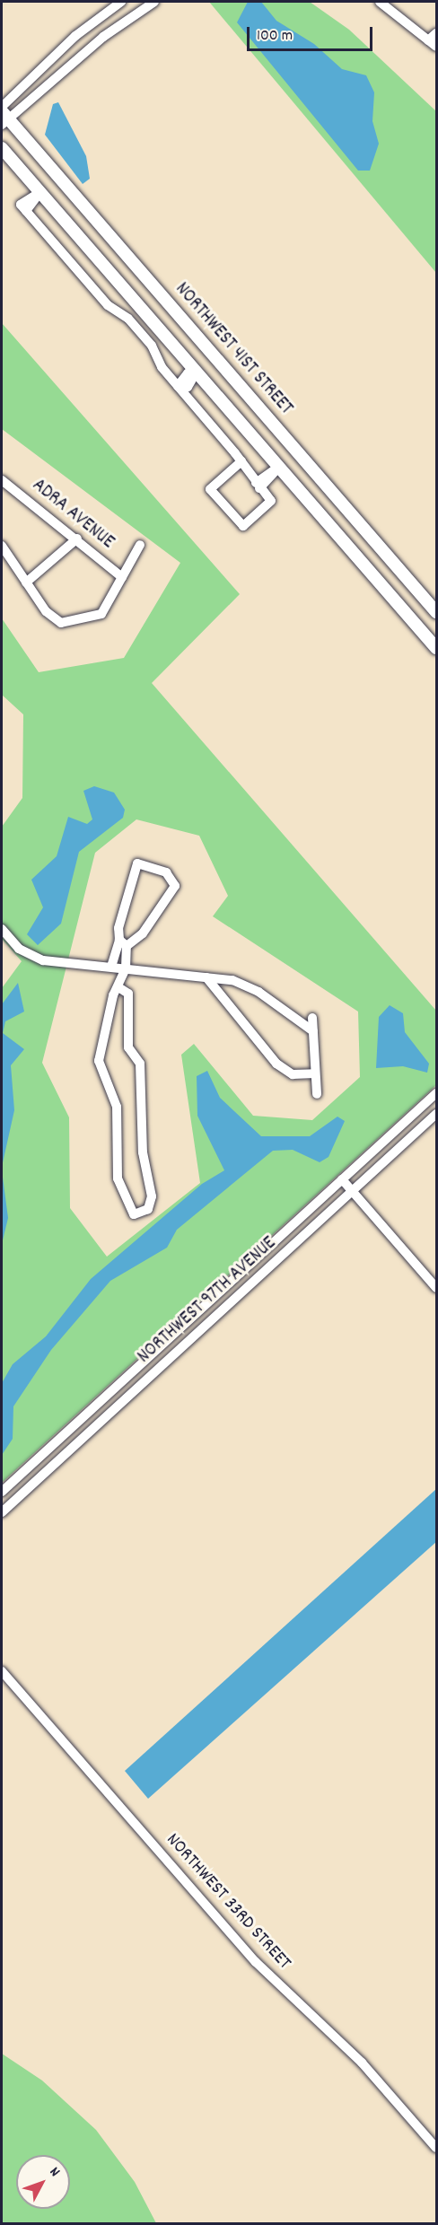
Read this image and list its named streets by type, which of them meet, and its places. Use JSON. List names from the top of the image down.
{
  "streets": {
    "main road": ["NORTHWEST 41ST STREET"],
    "street": ["ADRA AVENUE", "NORTHWEST 97TH AVENUE", "NORTHWEST 33RD STREET"]
  },
  "scale_bar": "100 m",
  "north": "top right"
}
